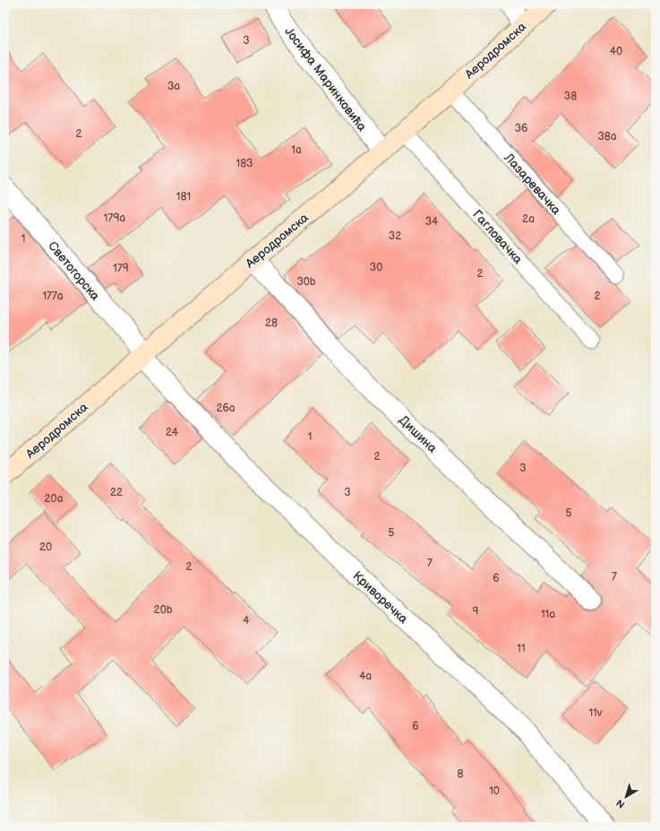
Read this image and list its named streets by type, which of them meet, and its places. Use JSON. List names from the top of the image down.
{
  "streets": {
    "street": [
      "Аеродромска",
      "Јосифа Маринковића",
      "Светогорска",
      "Дишина",
      "Криворечка"
    ],
    "lane": ["Лазаревачка", "Гагловачка"]
  },
  "crossings": [
    ["Аеродромска", "Јосифа Маринковића"],
    ["Аеродромска", "Лазаревачка"],
    ["Аеродромска", "Гагловачка"],
    ["Аеродромска", "Светогорска"],
    ["Аеродромска", "Дишина"],
    ["Аеродромска", "Криворечка"],
    ["Светогорска", "Криворечка"]
  ],
  "house_numbers": [
    "3",
    "40",
    "3a",
    "38",
    "36",
    "2",
    "38a",
    "1a",
    "183",
    "181",
    "179a",
    "2a",
    "34",
    "32",
    "1",
    "30",
    "179",
    "2",
    "30b",
    "177a",
    "2",
    "28",
    "26a",
    "24",
    "1",
    "2",
    "3",
    "22",
    "3",
    "20a",
    "5",
    "5",
    "20",
    "7",
    "2",
    "7",
    "6",
    "20b",
    "9",
    "11a",
    "4",
    "11",
    "4a",
    "11v",
    "6",
    "8",
    "10"
  ],
  "north": "bottom left"
}
